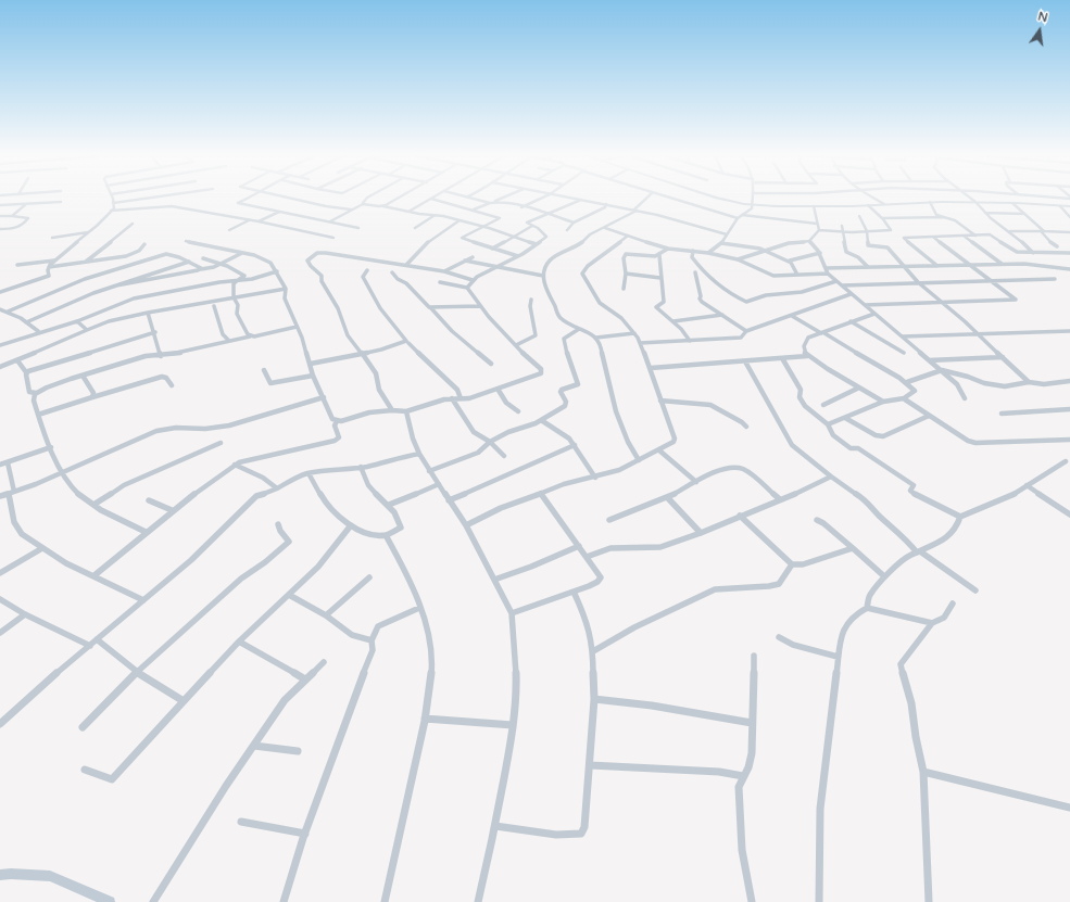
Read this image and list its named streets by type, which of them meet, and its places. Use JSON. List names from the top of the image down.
{
  "north": "top"
}
